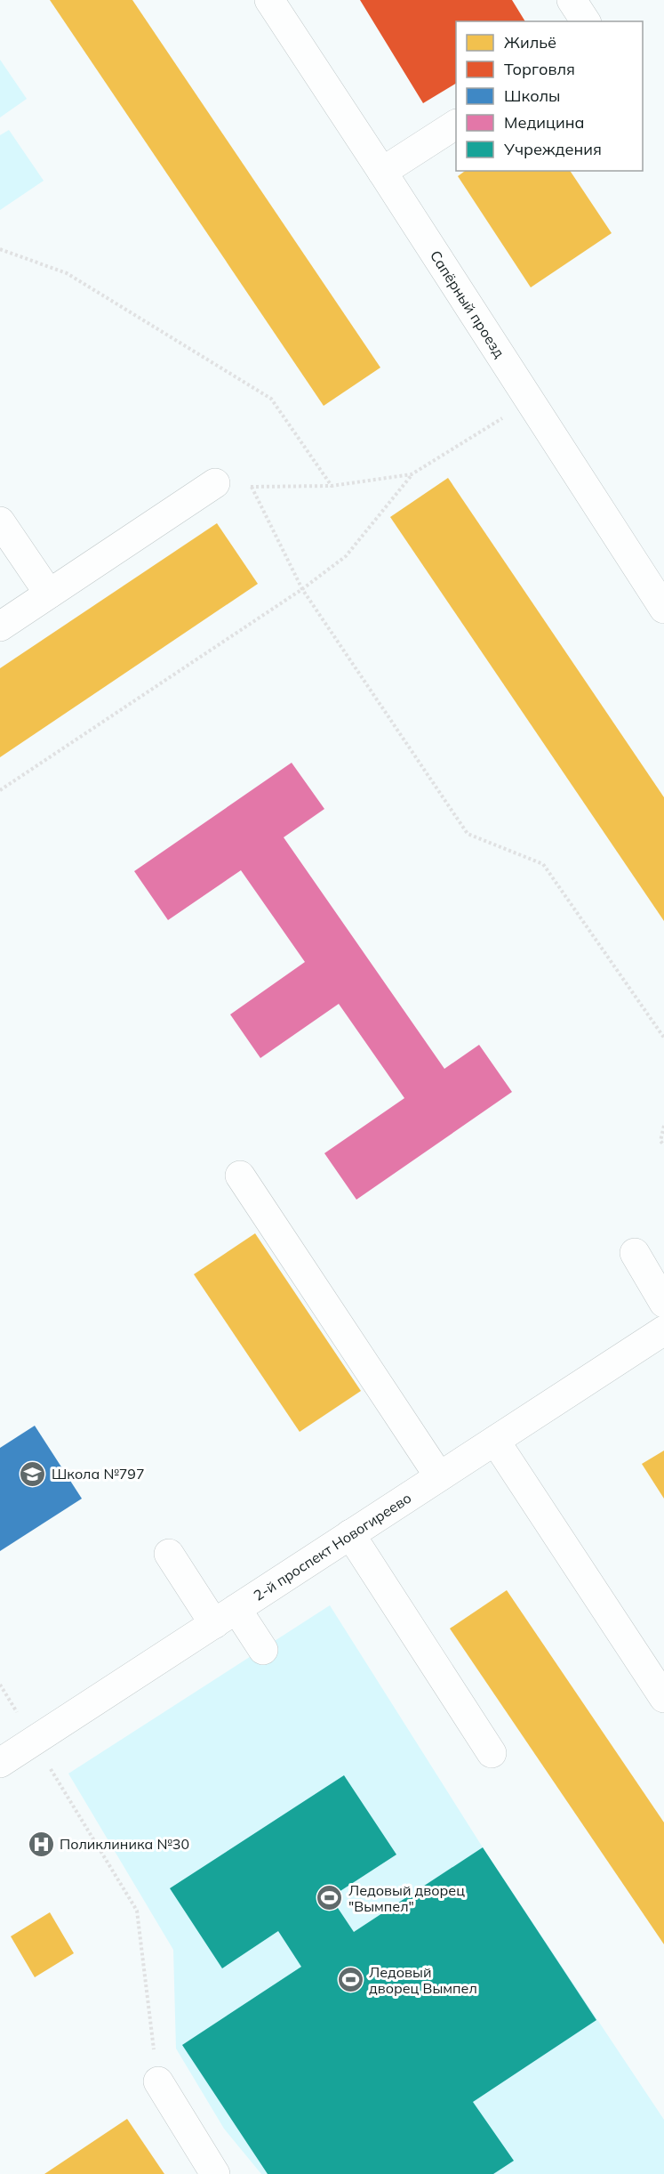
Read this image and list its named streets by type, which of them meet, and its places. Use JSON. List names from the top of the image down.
{
  "streets": {
    "street": ["Сапёрный проезд", "2-й проспект Новогиреево"]
  },
  "places": {
    "school or university": ["Школа №797"],
    "hospital": ["Поликлиника №30"],
    "sports": ["Ледовый дворец \"Вымпел\"", "Ледовый дворец Вымпел"]
  },
  "legend": [
    "Жильё",
    "Торговля",
    "Школы",
    "Медицина",
    "Учреждения"
  ]
}
